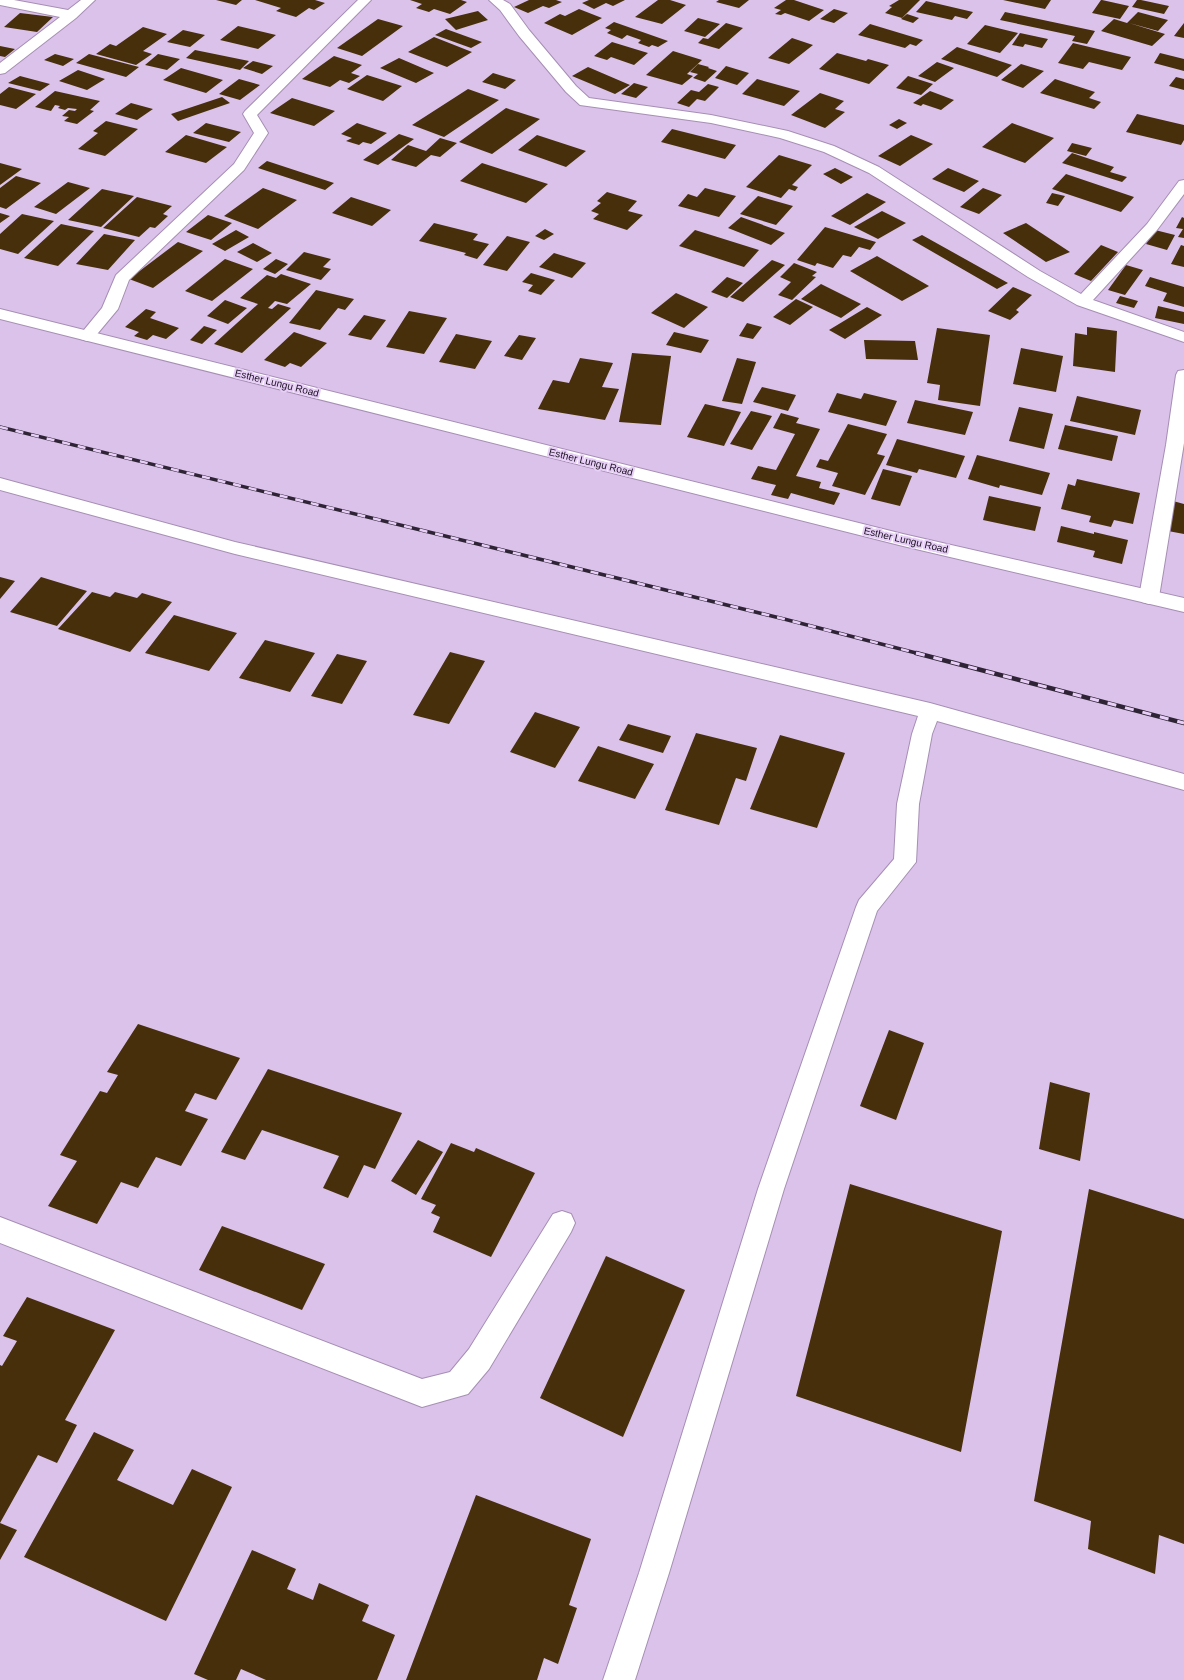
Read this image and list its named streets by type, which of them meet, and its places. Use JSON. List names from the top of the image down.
{
  "streets": {
    "street": ["Esther Lungu Road"]
  }
}
